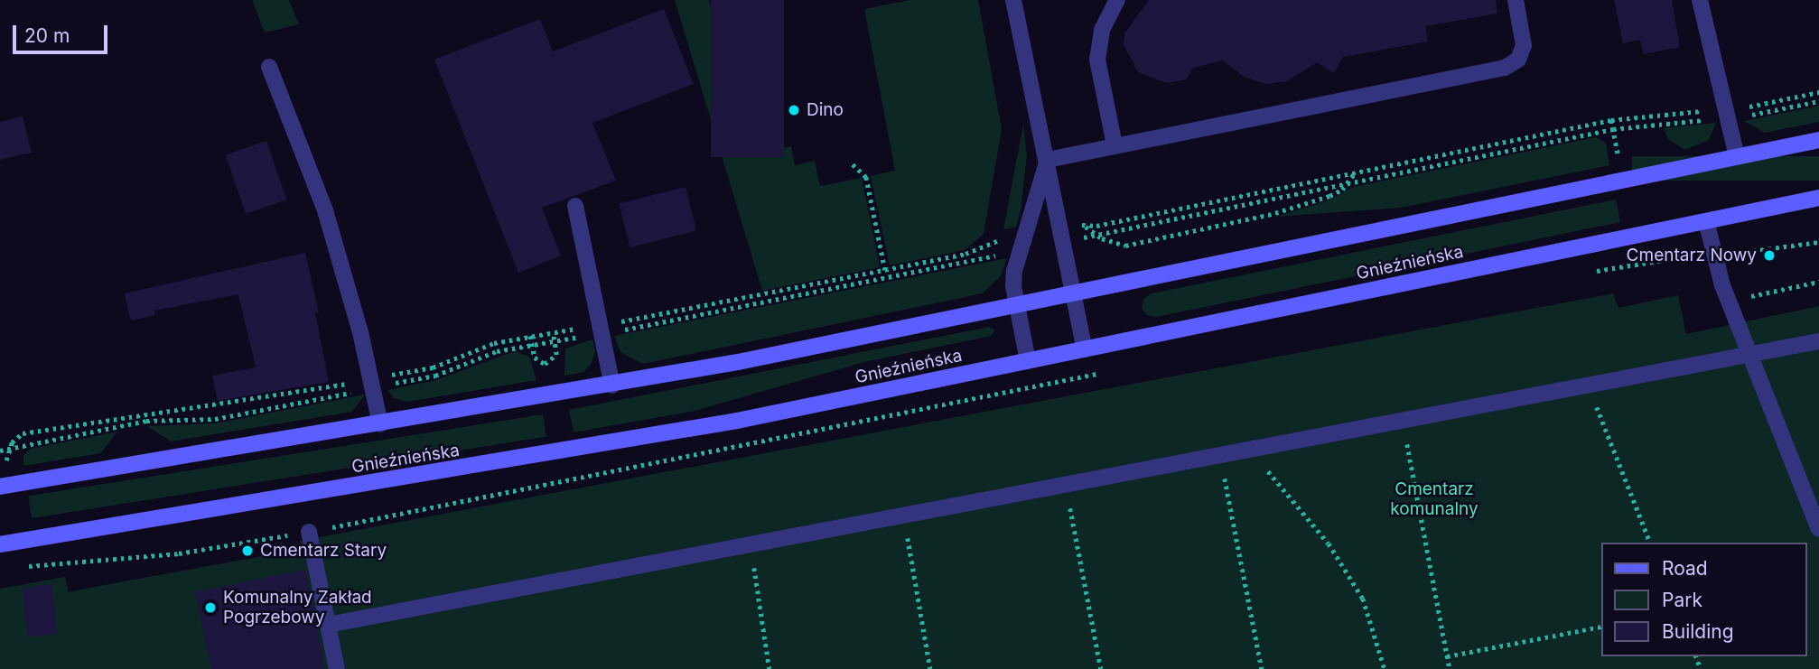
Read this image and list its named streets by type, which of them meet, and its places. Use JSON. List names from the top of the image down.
{
  "streets": {
    "main road": ["Gnieźnieńska"]
  },
  "parks": ["Cmentarz komunalny"],
  "places": [
    "Dino",
    "Cmentarz Nowy",
    "Cmentarz Stary",
    "Komunalny Zakład Pogrzebowy"
  ],
  "legend": ["Road", "Park", "Building"],
  "scale_bar": "20 m"
}
